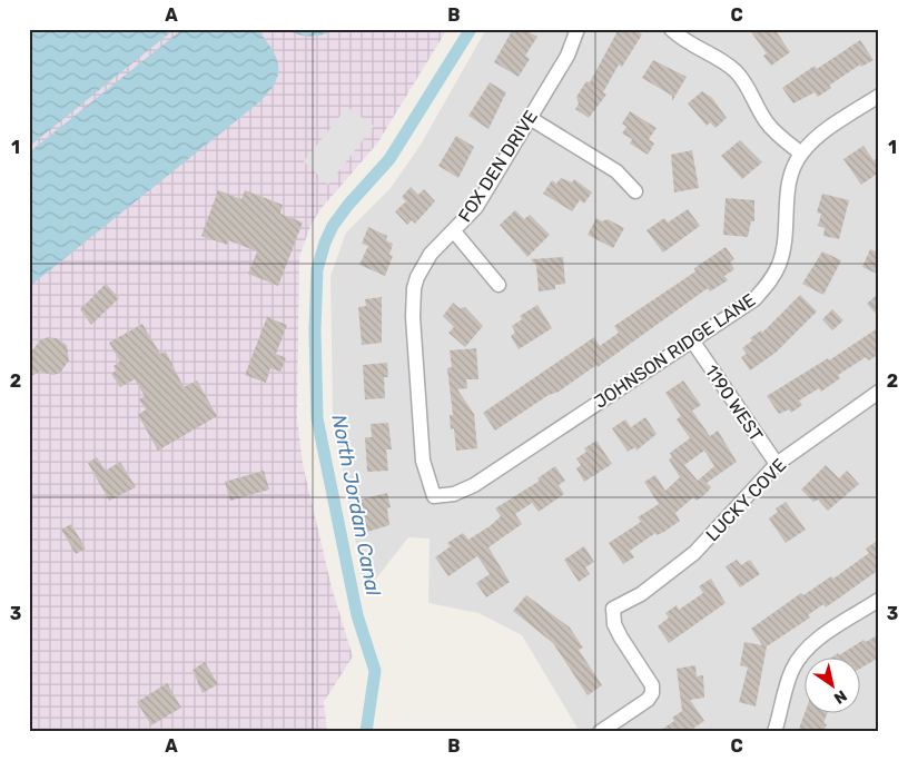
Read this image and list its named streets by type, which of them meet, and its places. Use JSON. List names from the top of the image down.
{
  "streets": {
    "street": [
      "FOX DEN DRIVE",
      "JOHNSON RIDGE LANE",
      "1190 WEST",
      "LUCKY COVE"
    ]
  },
  "crossings": [
    ["FOX DEN DRIVE", "JOHNSON RIDGE LANE"],
    ["JOHNSON RIDGE LANE", "1190 WEST"],
    ["1190 WEST", "LUCKY COVE"]
  ],
  "water": ["North Jordan Canal"],
  "north": "bottom right",
  "grid": {
    "columns": ["A", "B", "C"],
    "rows": ["1", "2", "3"]
  }
}
